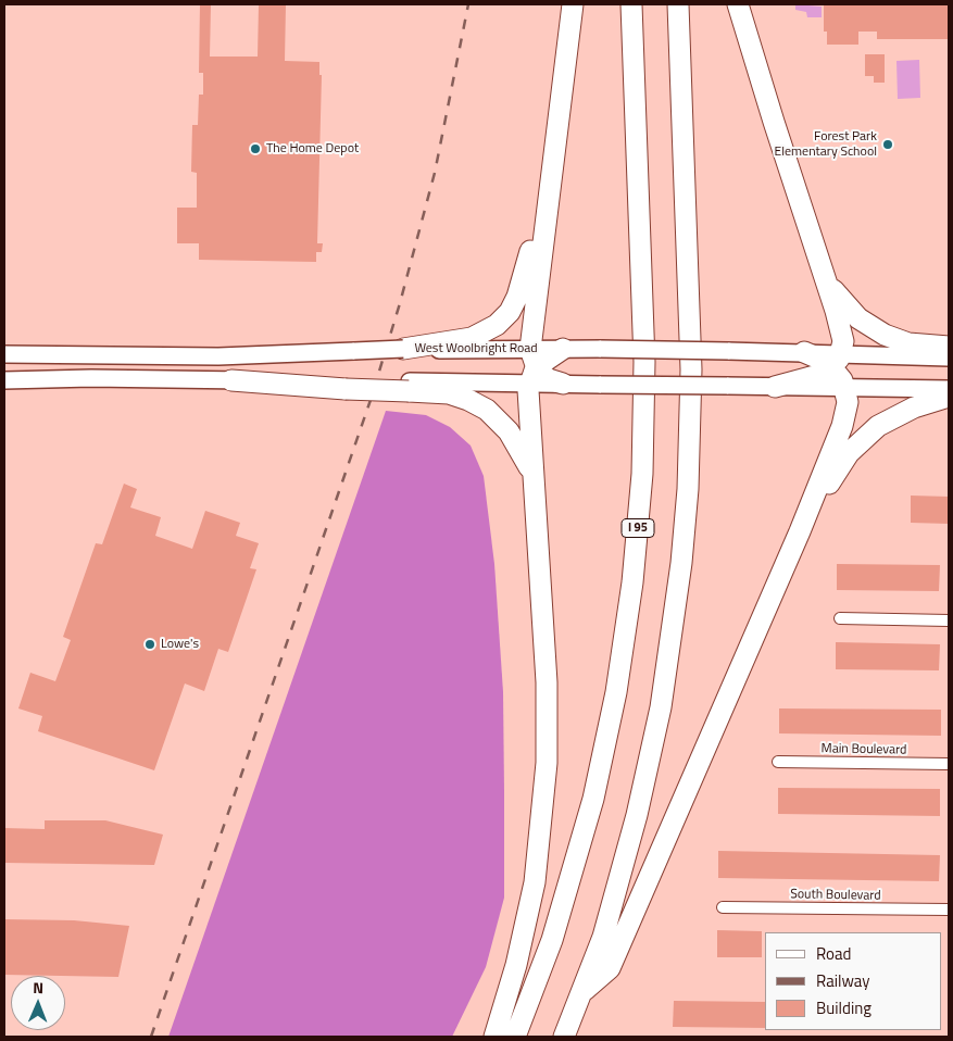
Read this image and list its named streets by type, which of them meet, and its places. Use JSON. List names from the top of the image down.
{
  "streets": {
    "highway": ["I 95"],
    "main road": ["West Woolbright Road"],
    "street": ["Main Boulevard", "South Boulevard"]
  },
  "places": ["Forest Park Elementary School", "The Home Depot", "Lowe's"],
  "legend": ["Road", "Railway", "Building"],
  "north": "top"
}
